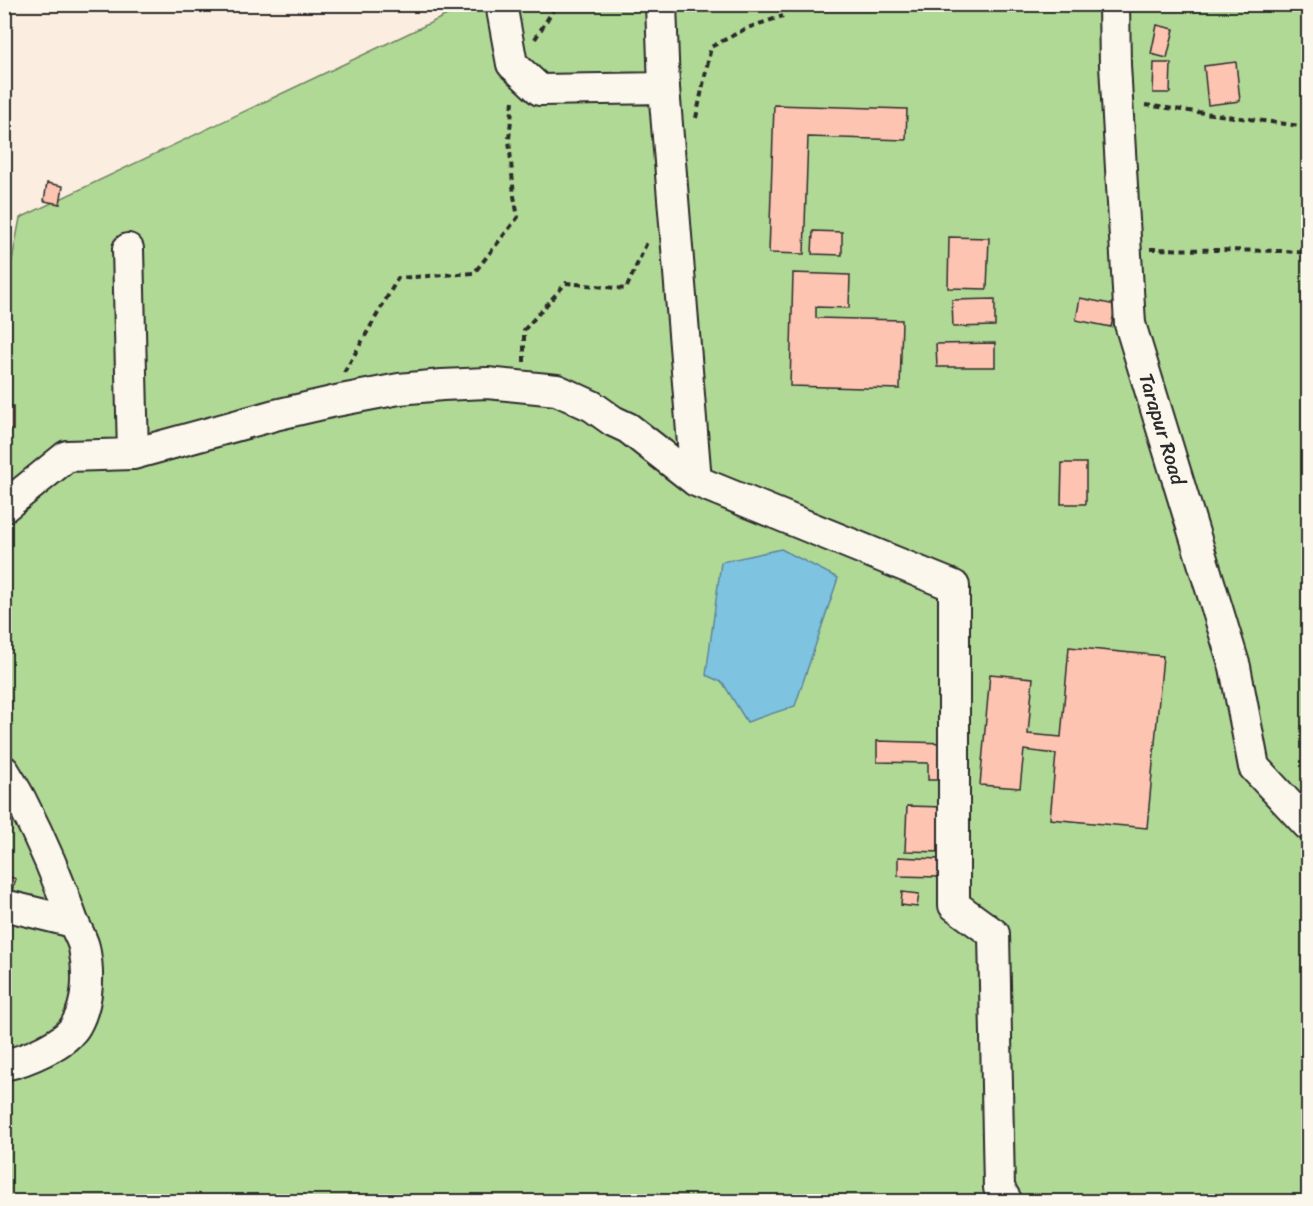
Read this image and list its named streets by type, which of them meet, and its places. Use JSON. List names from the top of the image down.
{
  "streets": {
    "street": ["Tarapur Road"]
  }
}
